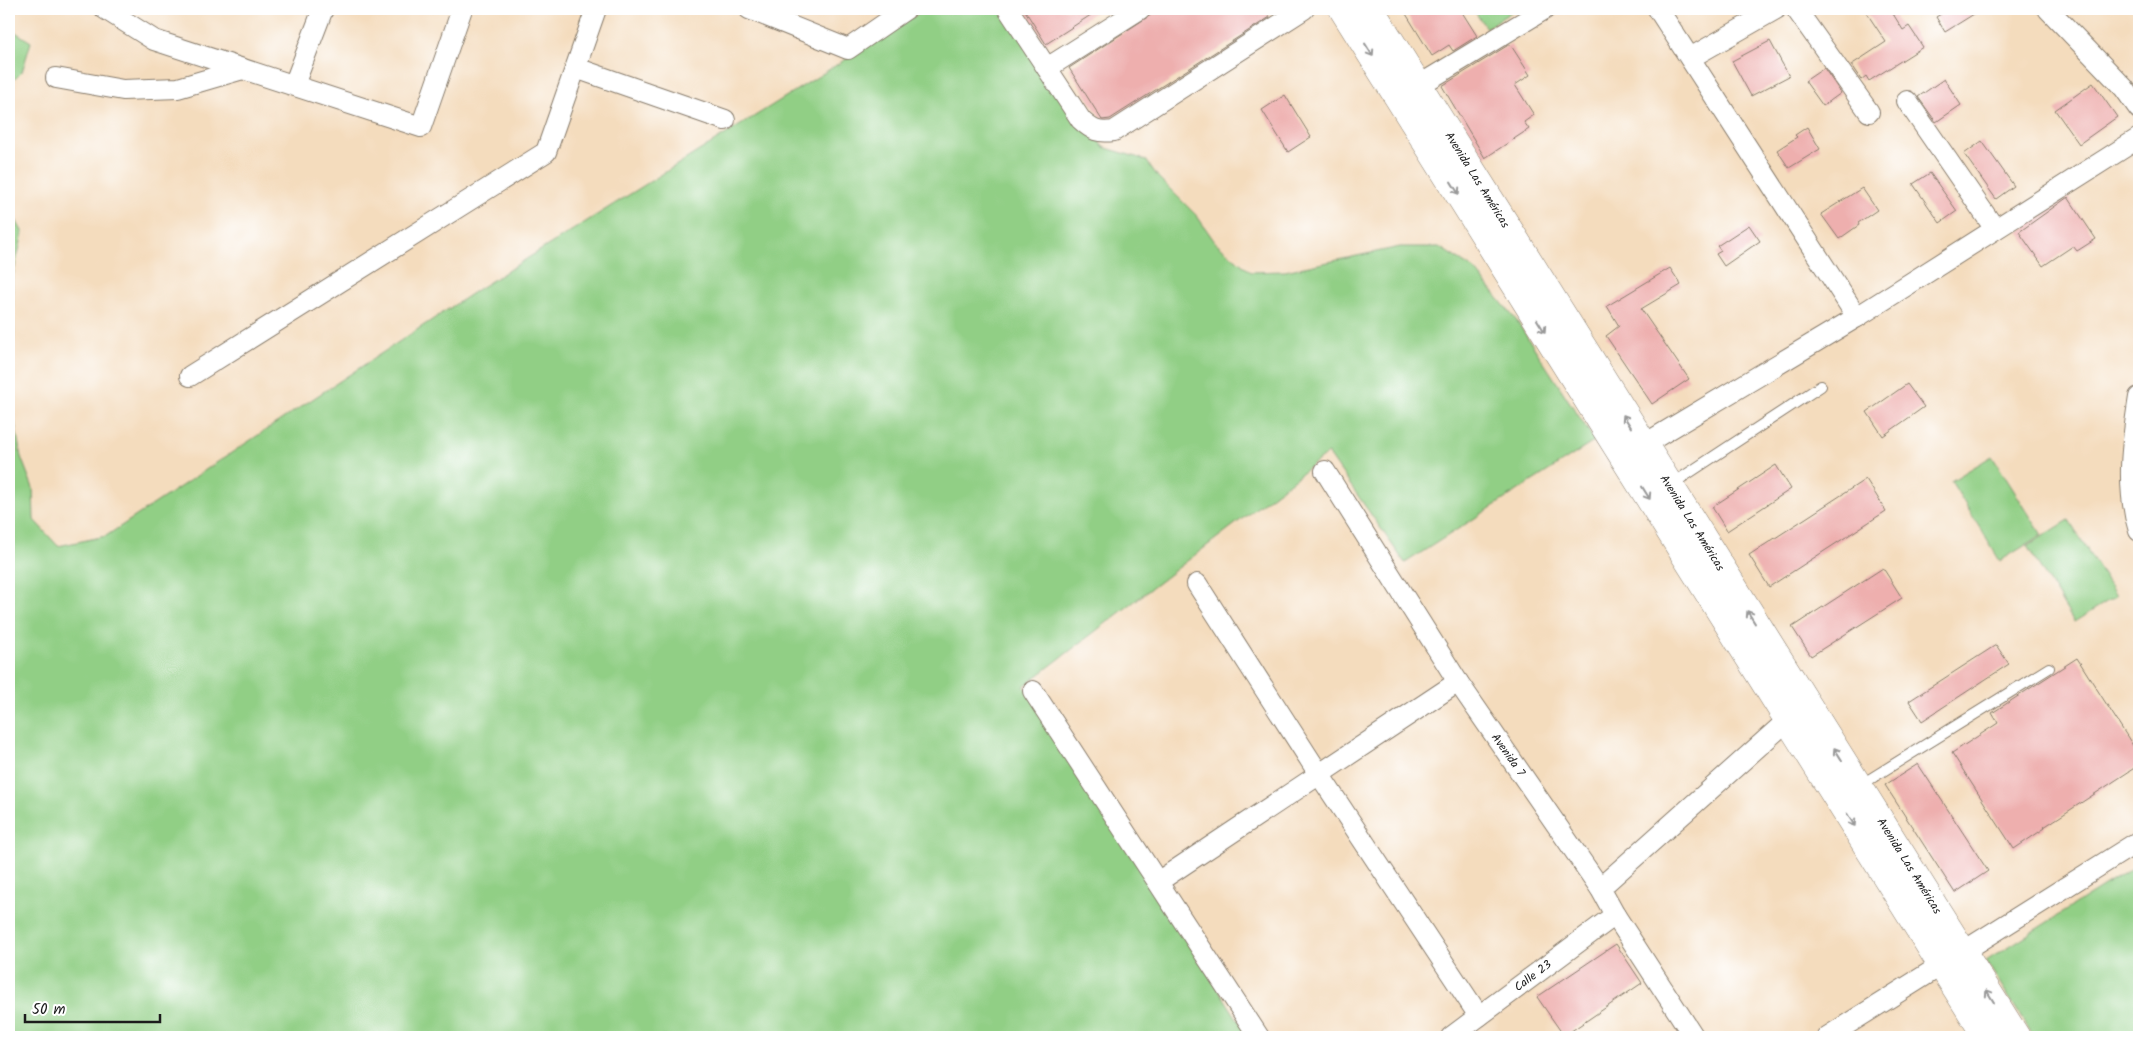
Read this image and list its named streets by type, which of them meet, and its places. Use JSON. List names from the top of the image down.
{
  "streets": {
    "main road": ["Avenida Las Américas"],
    "street": ["Avenida 7", "Calle 23"]
  },
  "crossings": [
    ["Avenida 7", "Calle 23"]
  ],
  "scale_bar": "50 m"
}
